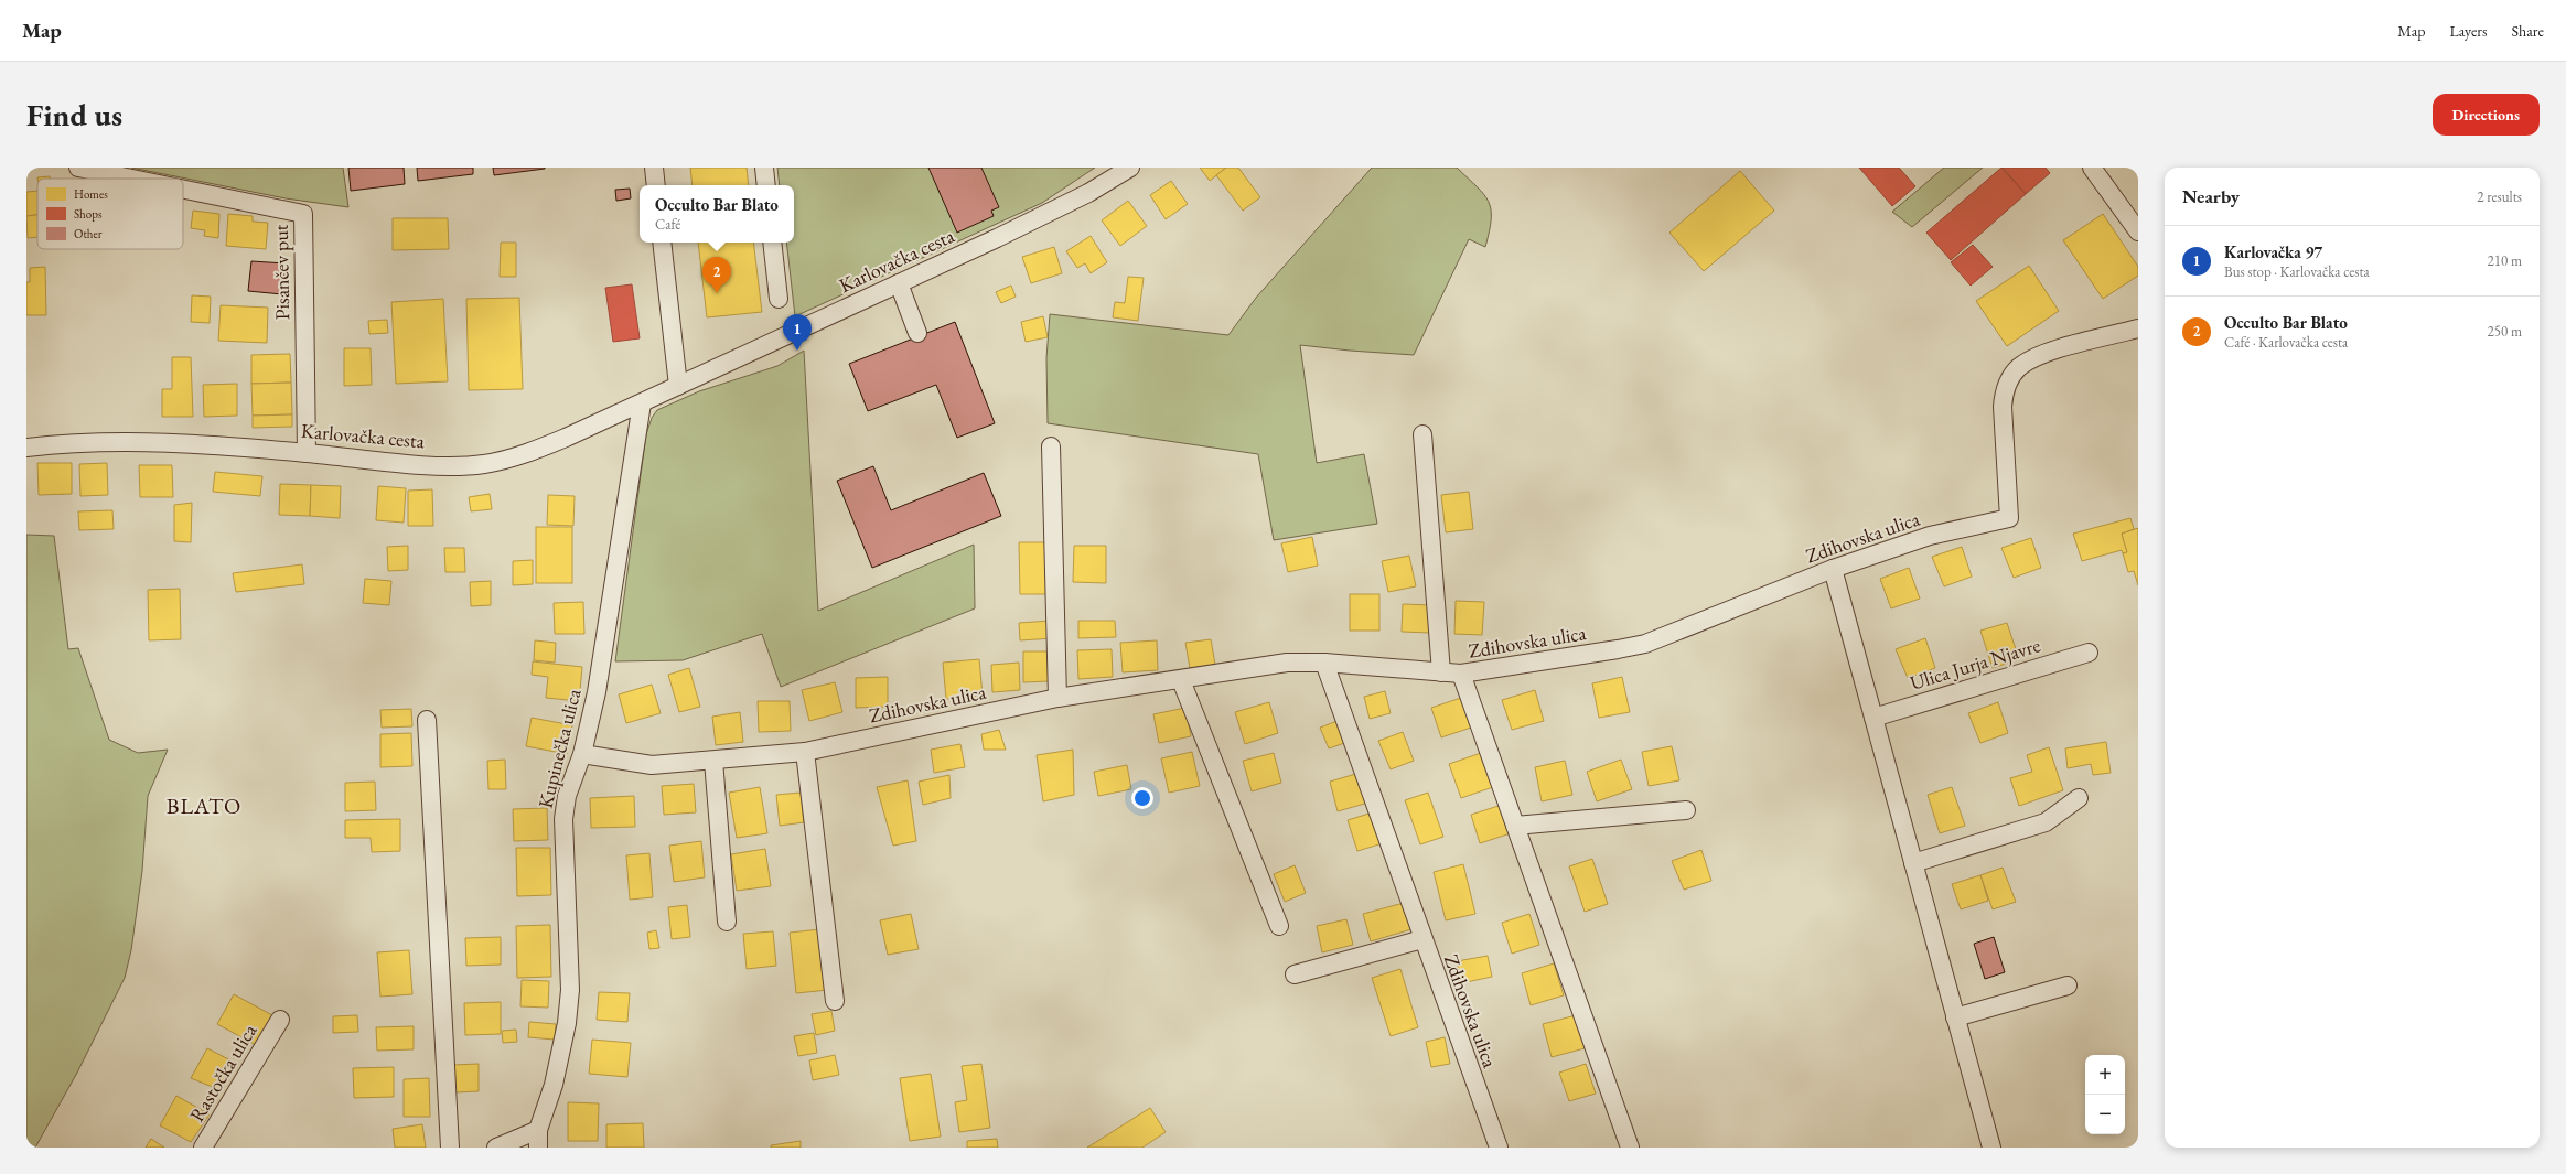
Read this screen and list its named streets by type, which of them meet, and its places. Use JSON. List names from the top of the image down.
{
  "streets": {
    "street": [
      "Karlovačka cesta",
      "Pisančev put",
      "Zdihovska ulica",
      "Ulica Jurja Njavre",
      "Kupinečka ulica",
      "Rastočka ulica"
    ]
  },
  "crossings": [
    ["Karlovačka cesta", "Pisančev put"],
    ["Karlovačka cesta", "Kupinečka ulica"],
    ["Zdihovska ulica", "Kupinečka ulica"]
  ],
  "districts": ["BLATO"],
  "legend": ["Homes", "Shops", "Other"],
  "page": {
    "header": "Map",
    "nav": ["Map", "Layers", "Share"],
    "buttons": "Directions",
    "title": "Find us",
    "heading": ["Nearby", "2 results"],
    "popup": ["Occulto Bar Blato", "Café"],
    "list": [
      {
        "mark": "1",
        "name": "Karlovačka 97",
        "note": "Bus stop · Karlovačka cesta",
        "value": "210 m"
      },
      {
        "mark": "2",
        "name": "Occulto Bar Blato",
        "note": "Café · Karlovačka cesta",
        "value": "250 m"
      }
    ],
    "pins": ["2", "1"],
    "map_buttons": ["+", "−"]
  }
}
